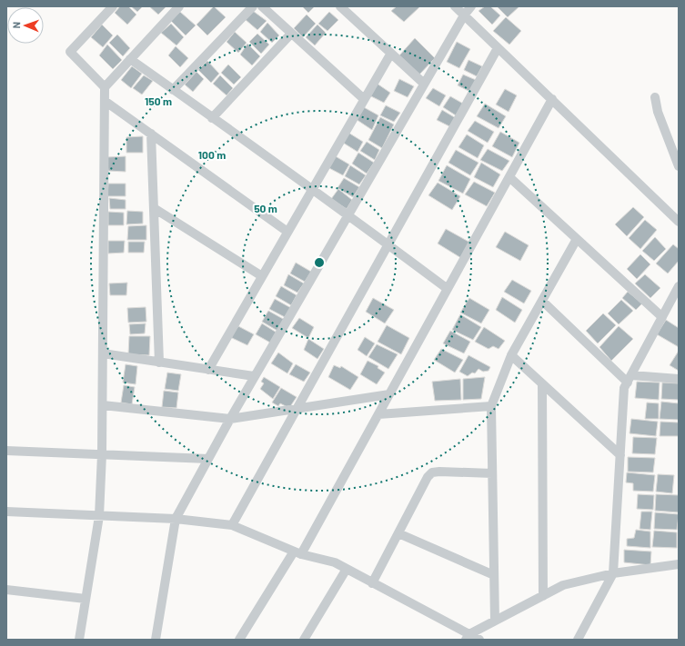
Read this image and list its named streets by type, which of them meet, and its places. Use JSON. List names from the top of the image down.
{
  "north": "left",
  "rings": ["150 m", "100 m", "50 m"]
}
